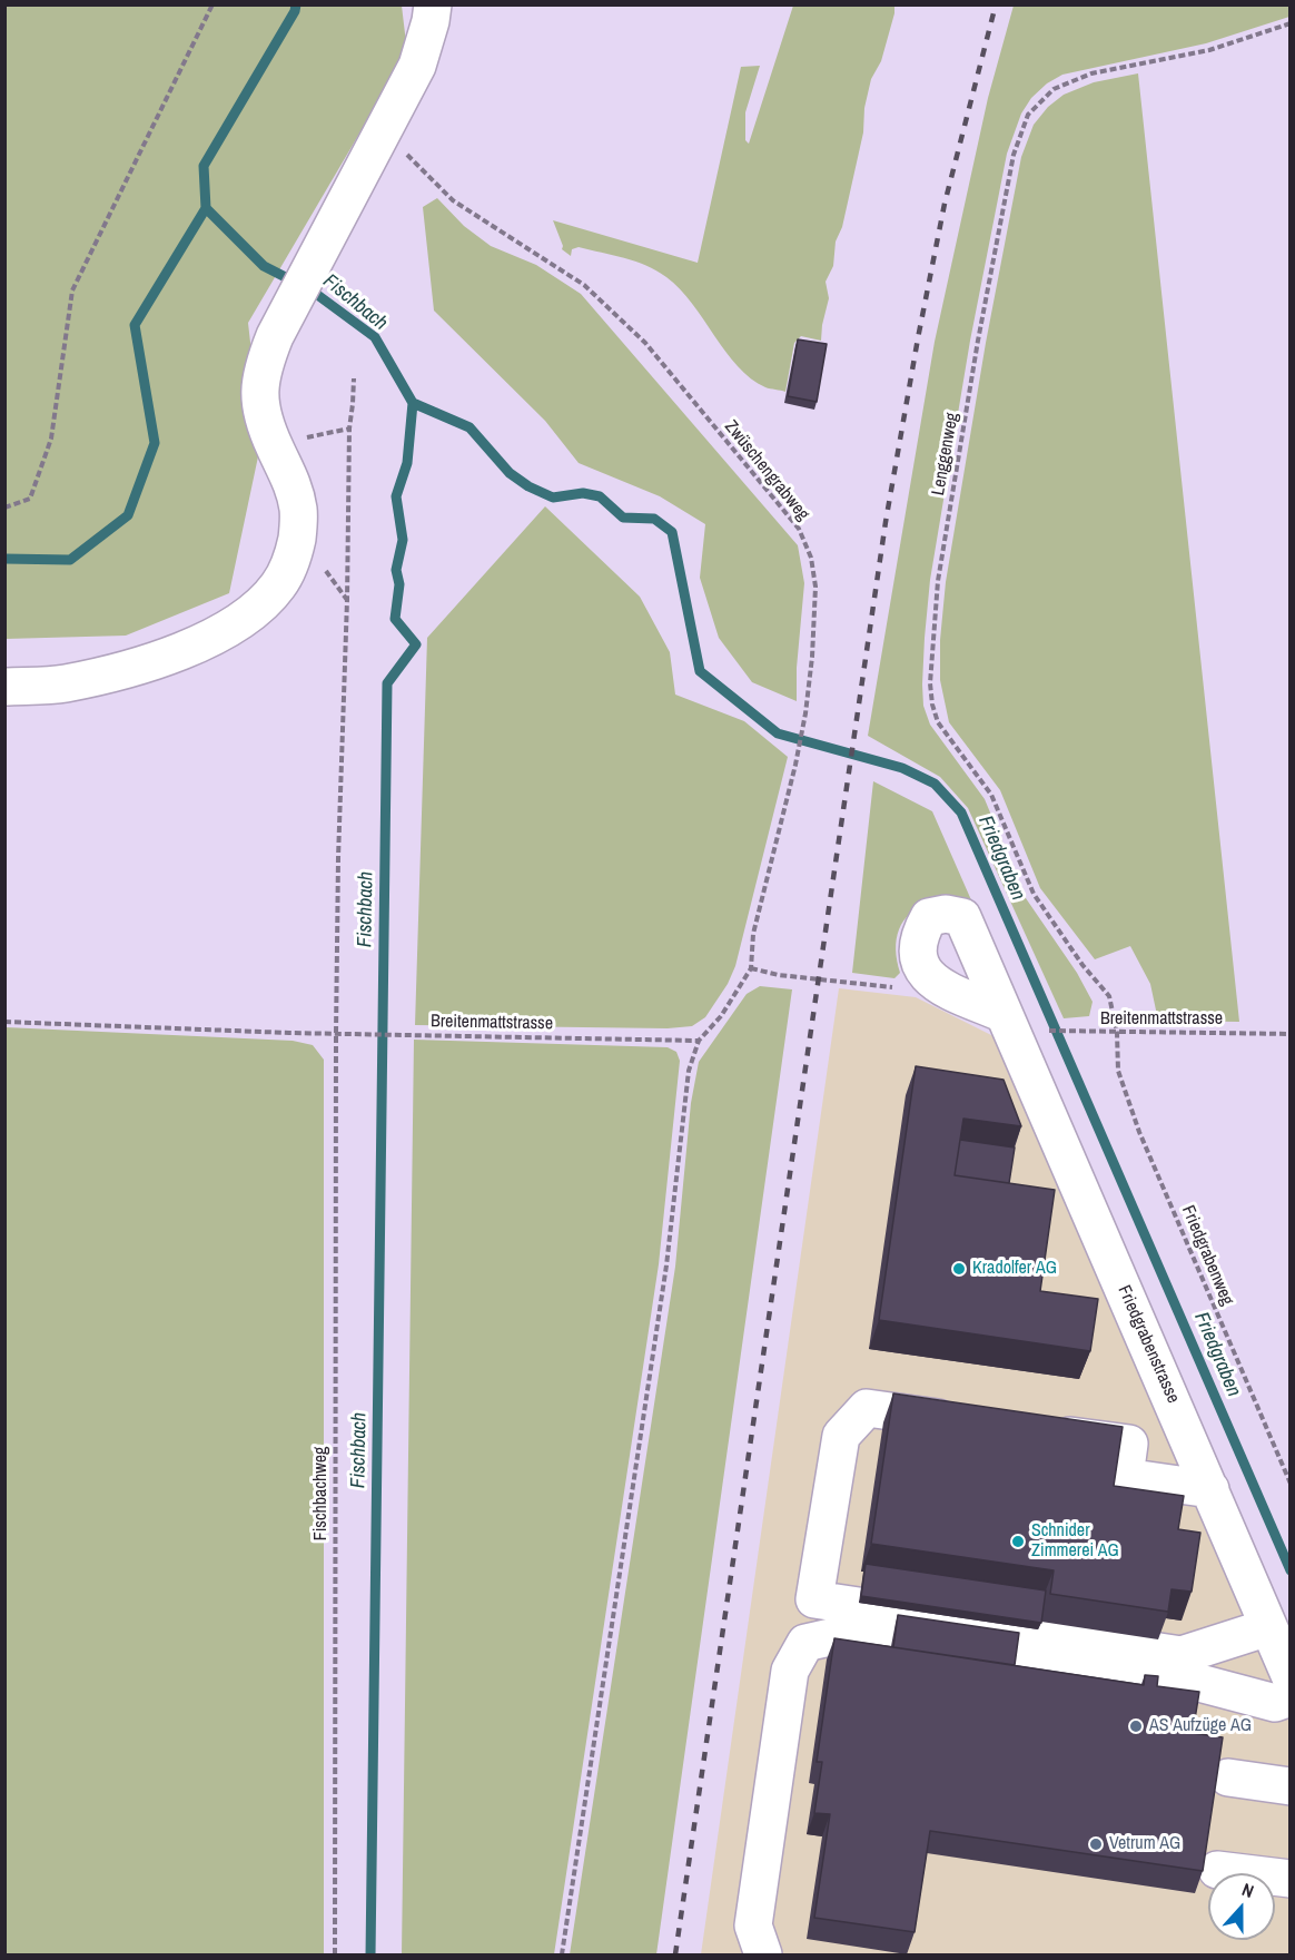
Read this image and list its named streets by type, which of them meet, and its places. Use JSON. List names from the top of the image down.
{
  "streets": {
    "lane": ["Friedgrabenstrasse"],
    "path": [
      "Lenggenweg",
      "Zwüschengrabweg",
      "Breitenmattstrasse",
      "Friedgrabenweg",
      "Fischbachweg"
    ]
  },
  "crossings": [
    ["Lenggenweg", "Breitenmattstrasse"],
    ["Lenggenweg", "Friedgrabenweg"],
    ["Breitenmattstrasse", "Friedgrabenweg"],
    ["Breitenmattstrasse", "Fischbachweg"]
  ],
  "water": ["Fischbach", "Friedgraben"],
  "places": [
    "Kradolfer AG",
    "Schnider Zimmerei AG",
    "AS Aufzüge AG",
    "Vetrum AG"
  ],
  "north": "top"
}
